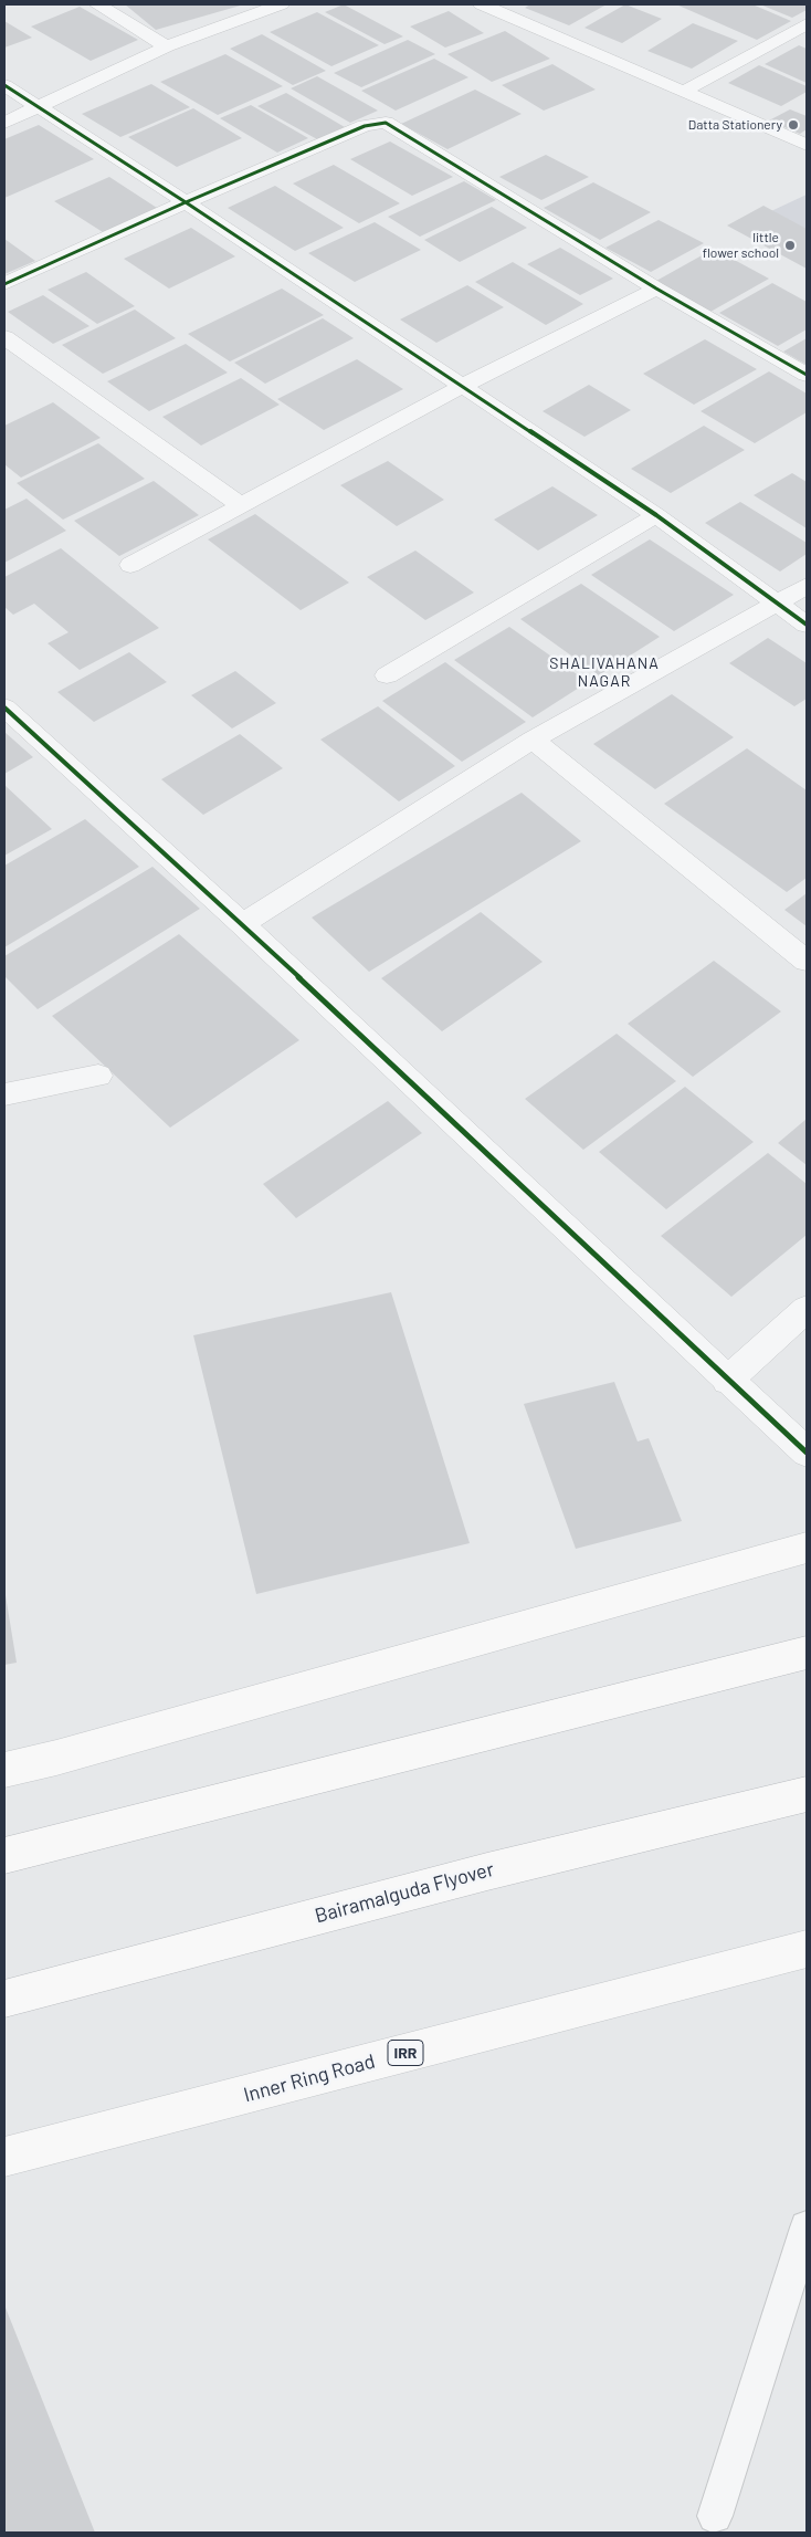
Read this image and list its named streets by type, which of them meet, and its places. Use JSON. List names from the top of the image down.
{
  "streets": {
    "main road": ["Bairamalguda Flyover", "IRR", "Inner Ring Road"]
  },
  "districts": ["SHALIVAHANA NAGAR"],
  "places": ["Datta Stationery", "little flower school"]
}
